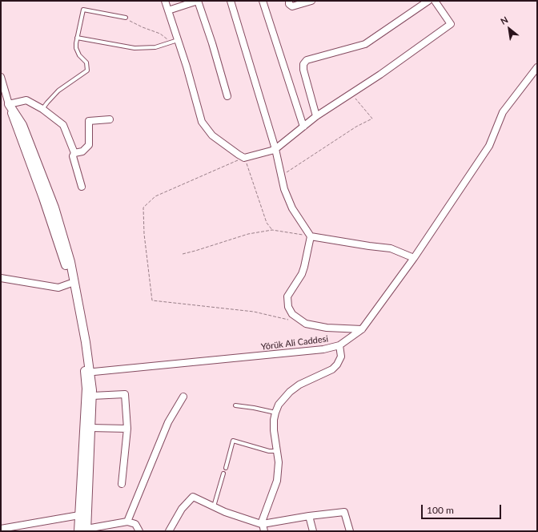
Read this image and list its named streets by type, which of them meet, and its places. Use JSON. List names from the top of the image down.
{
  "streets": {
    "street": ["Yörük Ali Caddesi"]
  },
  "scale_bar": "100 m",
  "north": "top left"
}
